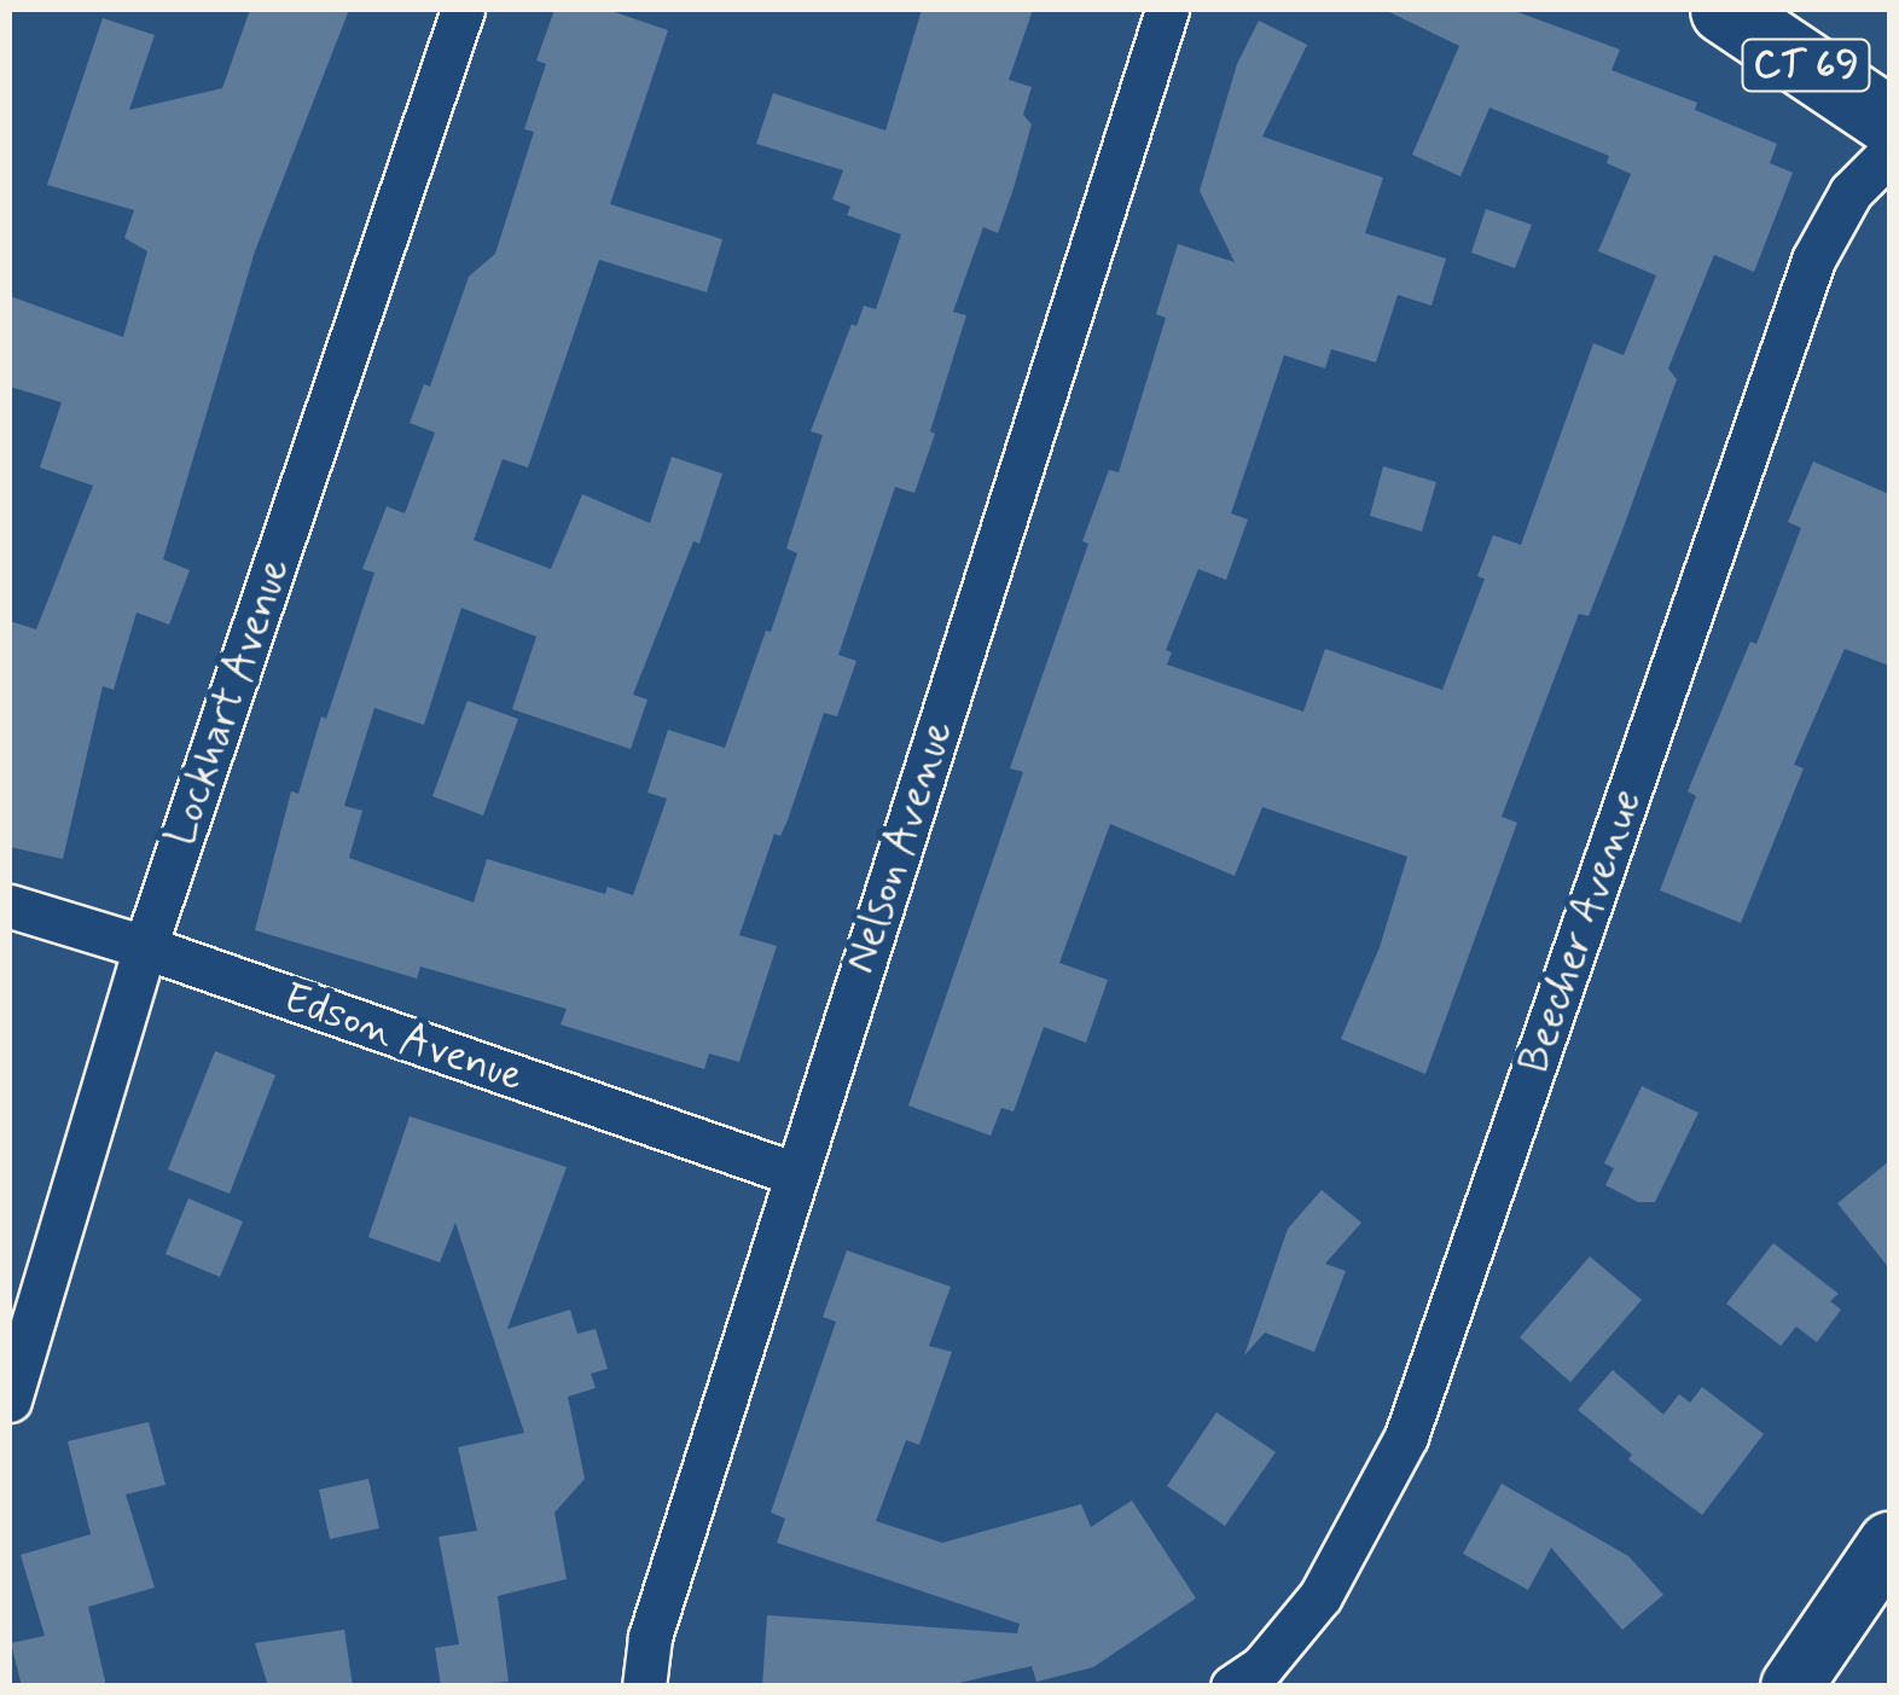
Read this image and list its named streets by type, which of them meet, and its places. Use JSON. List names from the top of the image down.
{
  "streets": {
    "main road": ["CT 69"],
    "street": [
      "Lockhart Avenue",
      "Nelson Avenue",
      "Beecher Avenue",
      "Edson Avenue"
    ]
  },
  "crossings": [
    ["Lockhart Avenue", "Edson Avenue"],
    ["Nelson Avenue", "Edson Avenue"]
  ]
}
